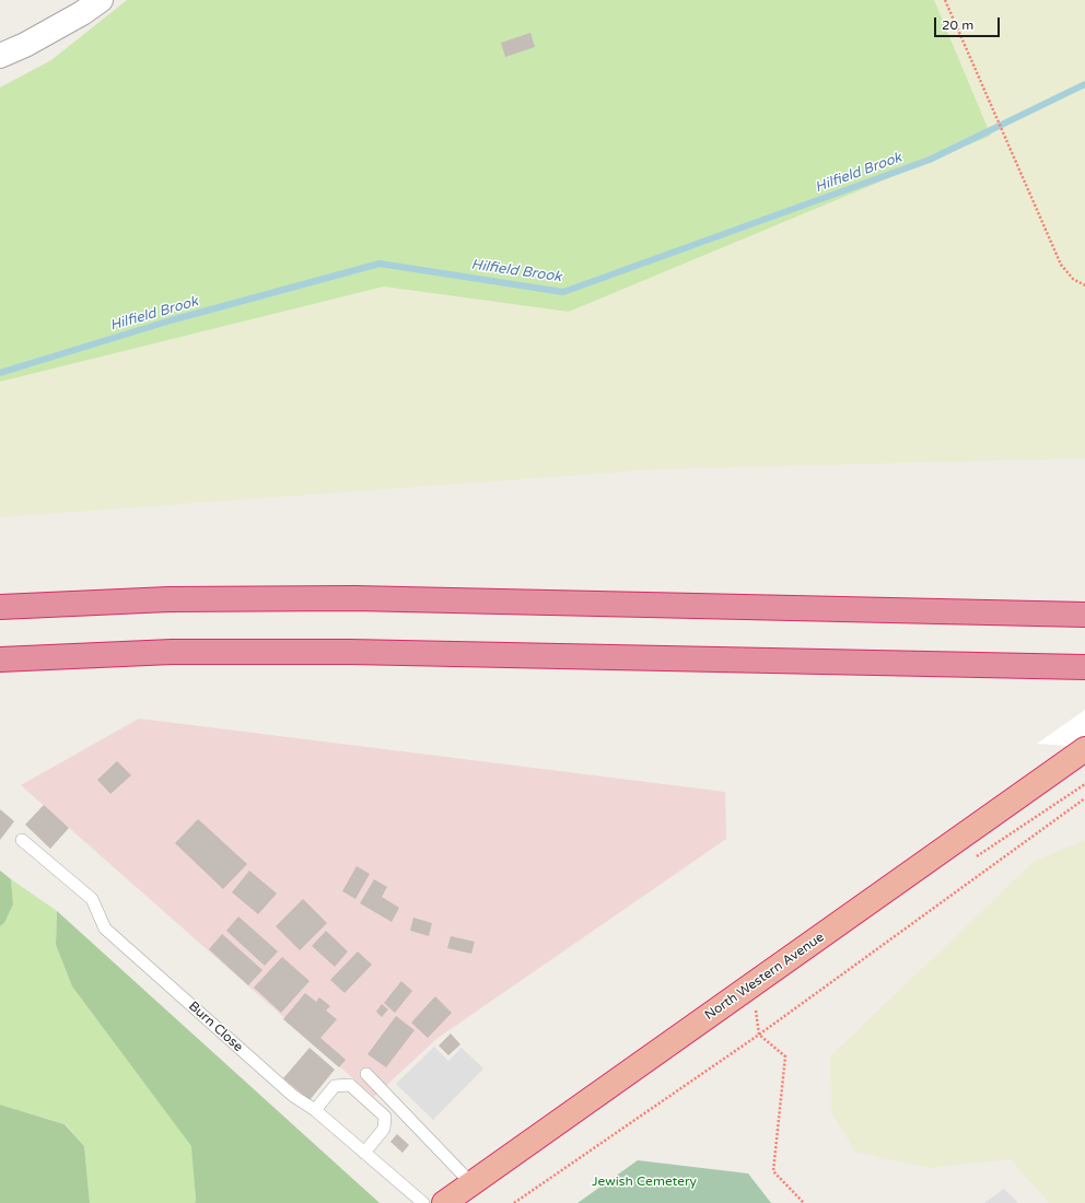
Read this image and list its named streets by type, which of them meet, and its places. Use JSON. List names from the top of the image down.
{
  "streets": {
    "highway": ["North Western Avenue"],
    "lane": ["Burn Close"]
  },
  "water": ["Hilfield Brook"],
  "parks": ["Jewish Cemetery"],
  "scale_bar": "20 m"
}
